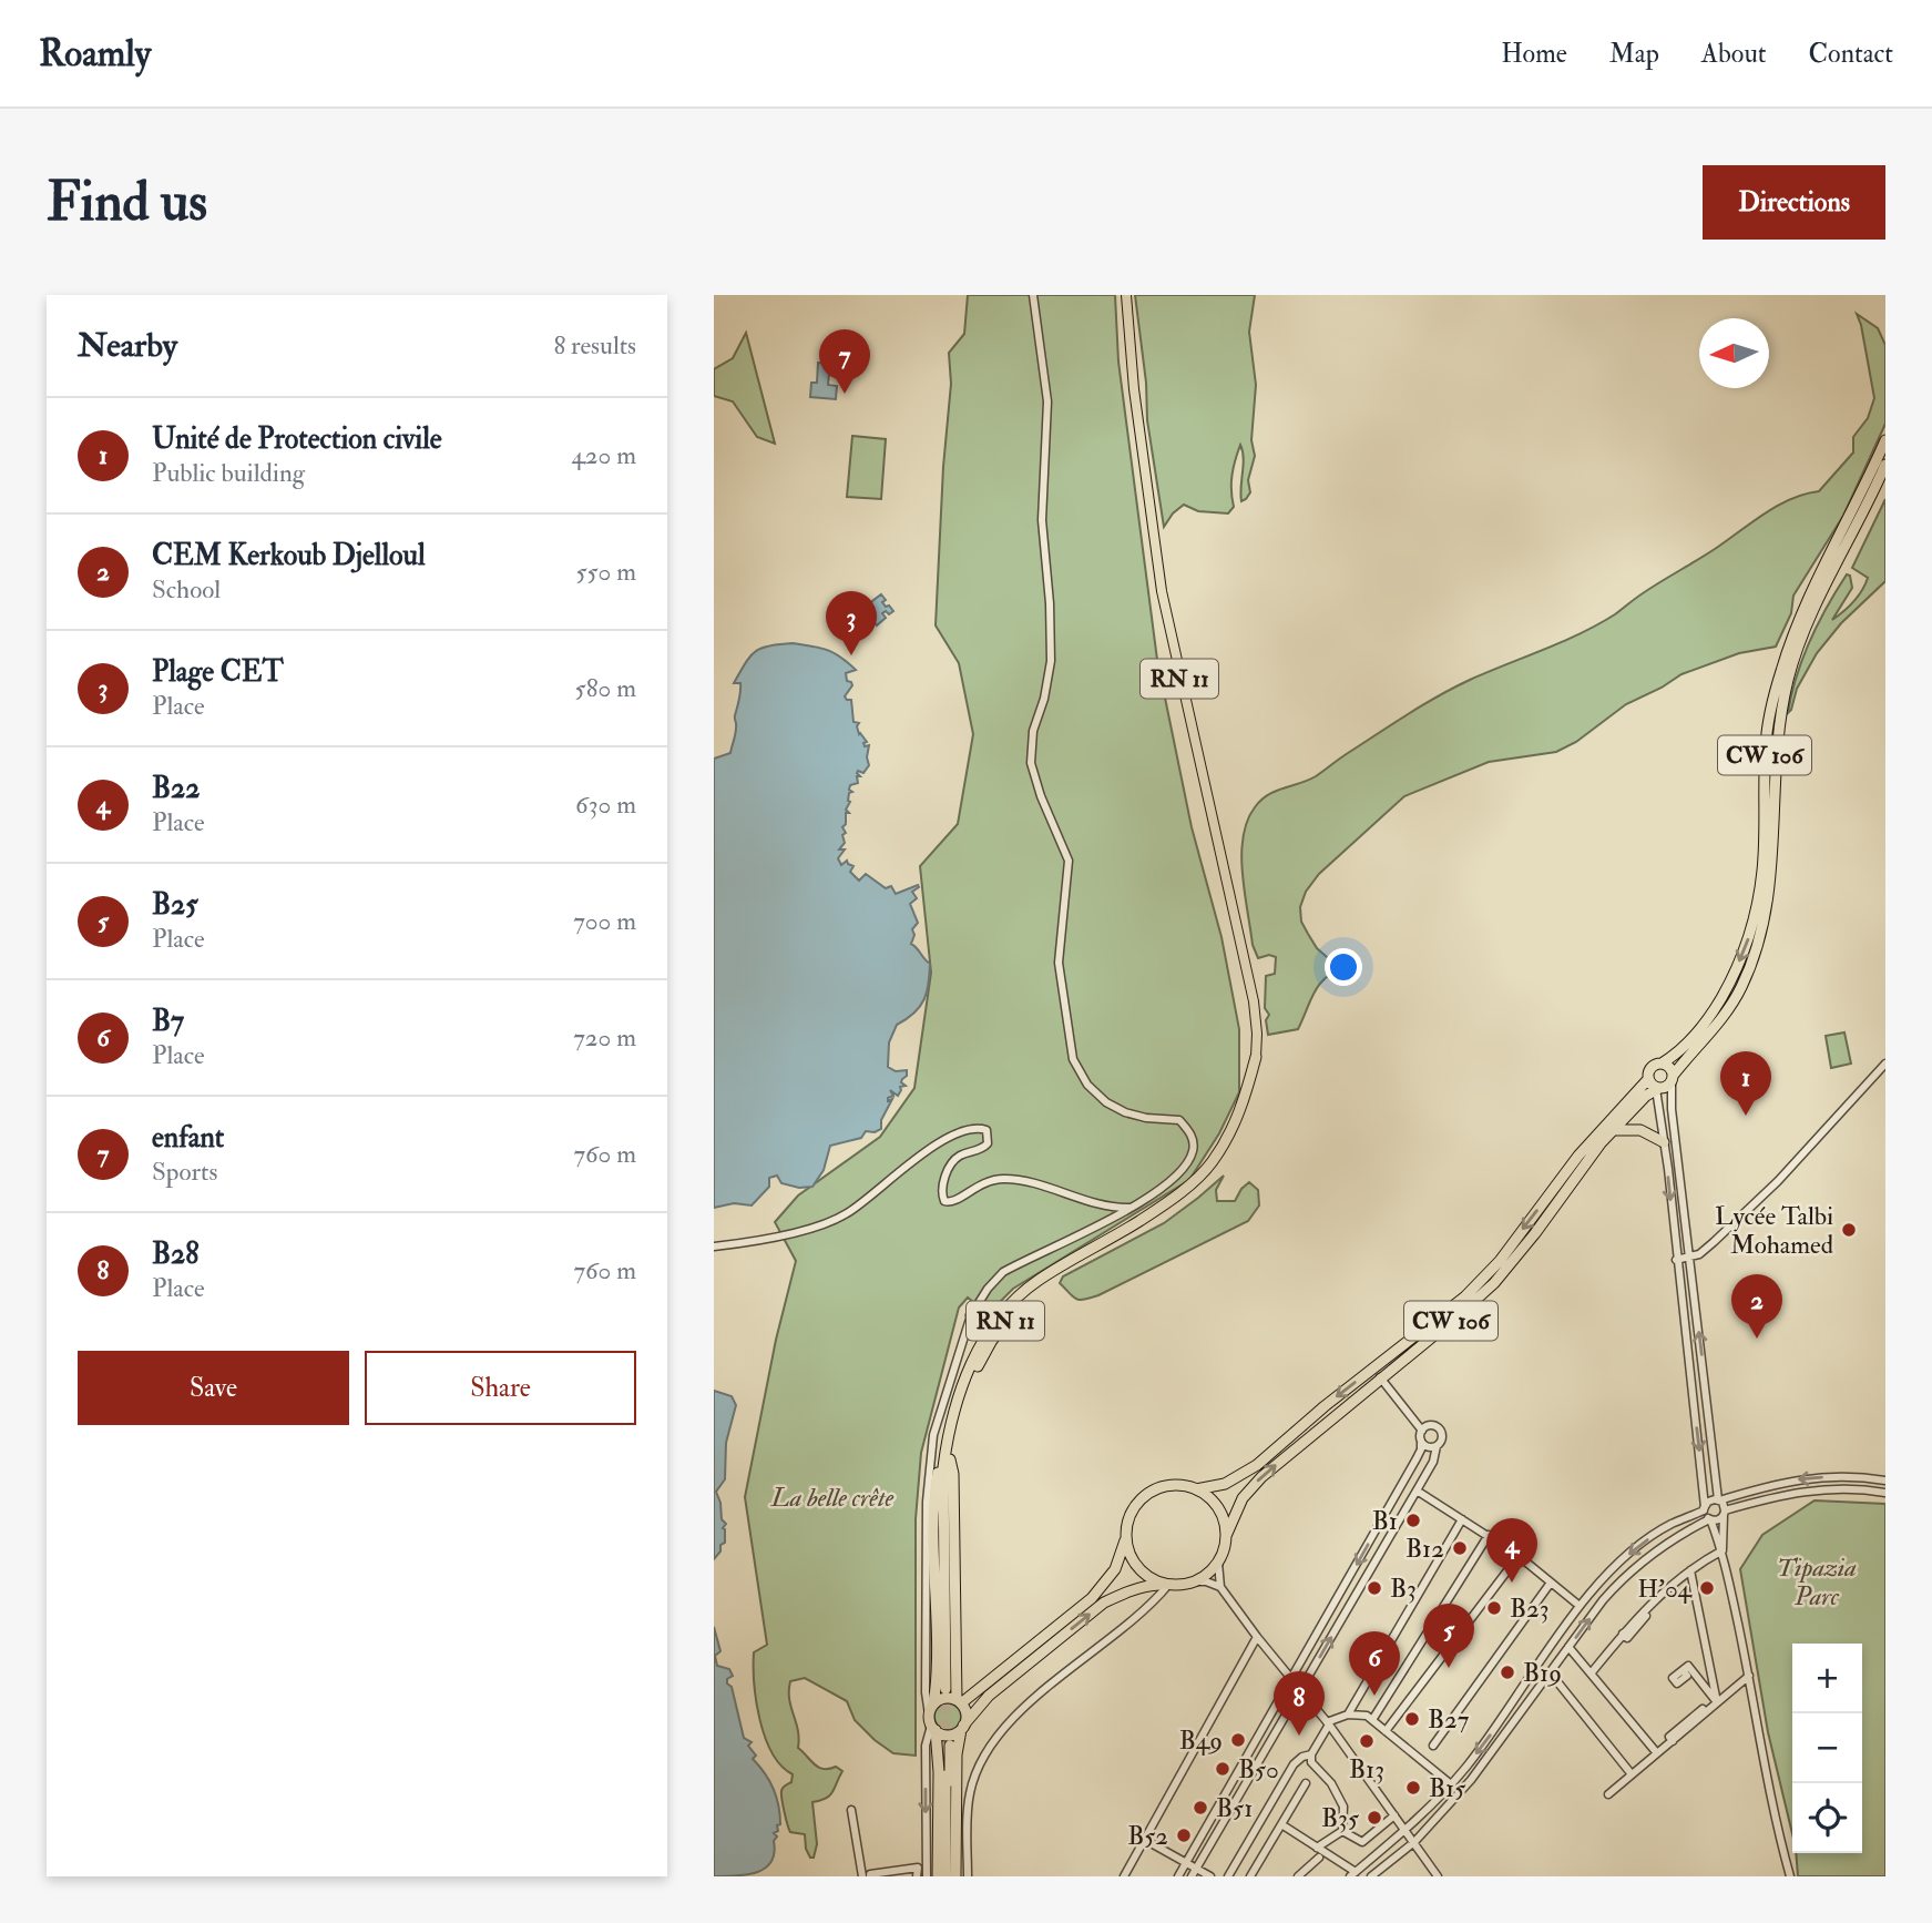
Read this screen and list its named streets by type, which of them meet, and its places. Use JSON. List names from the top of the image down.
{
  "streets": {
    "highway": ["RN 11", "CW 106"]
  },
  "parks": ["La belle crête", "Tipazia Parc"],
  "places": [
    "Lycée Talbi Mohamed",
    "B1",
    "B12",
    "B3",
    "H'04",
    "B23",
    "B19",
    "B27",
    "B49",
    "B13",
    "B50",
    "B15",
    "B51",
    "B35",
    "B52"
  ],
  "north": "left",
  "page": {
    "header": "Roamly",
    "nav": [
      "Home",
      "Map",
      "About",
      "Contact"
    ],
    "buttons": [
      "Directions",
      ["Save", "Share"]
    ],
    "title": "Find us",
    "heading": ["Nearby", "8 results"],
    "pins": [
      "7",
      "3",
      "1",
      "2",
      "4",
      "5",
      "6",
      "8"
    ],
    "list": [
      {
        "mark": "1",
        "name": "Unité de Protection civile",
        "note": "Public building",
        "value": "420 m"
      },
      {
        "mark": "2",
        "name": "CEM Kerkoub Djelloul",
        "note": "School",
        "value": "550 m"
      },
      {
        "mark": "3",
        "name": "Plage CET",
        "note": "Place",
        "value": "580 m"
      },
      {
        "mark": "4",
        "name": "B22",
        "note": "Place",
        "value": "630 m"
      },
      {
        "mark": "5",
        "name": "B25",
        "note": "Place",
        "value": "700 m"
      },
      {
        "mark": "6",
        "name": "B7",
        "note": "Place",
        "value": "720 m"
      },
      {
        "mark": "7",
        "name": "enfant",
        "note": "Sports",
        "value": "760 m"
      },
      {
        "mark": "8",
        "name": "B28",
        "note": "Place",
        "value": "760 m"
      }
    ],
    "map_buttons": ["+", "−"]
  }
}
